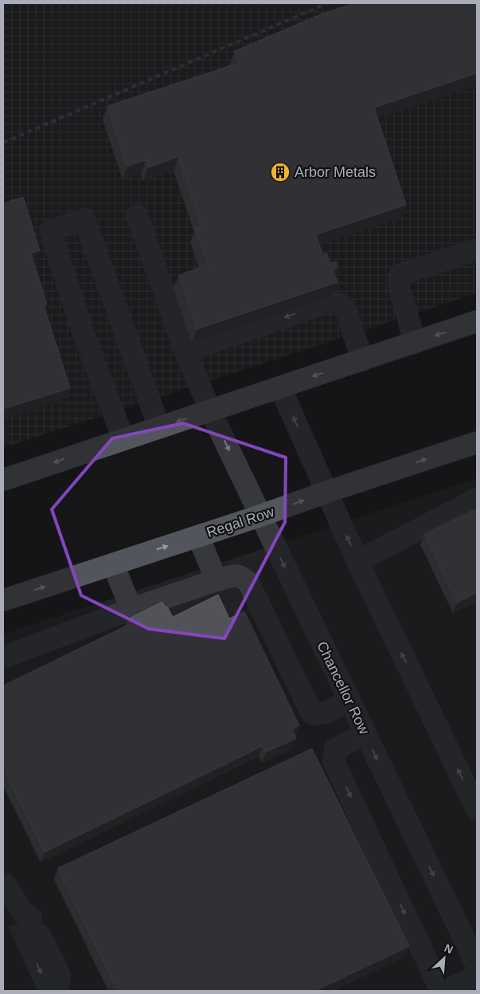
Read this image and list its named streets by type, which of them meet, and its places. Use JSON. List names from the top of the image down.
{
  "streets": {
    "main road": ["Regal Row"],
    "street": ["Chancellor Row"]
  },
  "crossings": [
    ["Regal Row", "Chancellor Row"]
  ],
  "places": {
    "building": ["Arbor Metals"]
  },
  "north": "top right"
}
